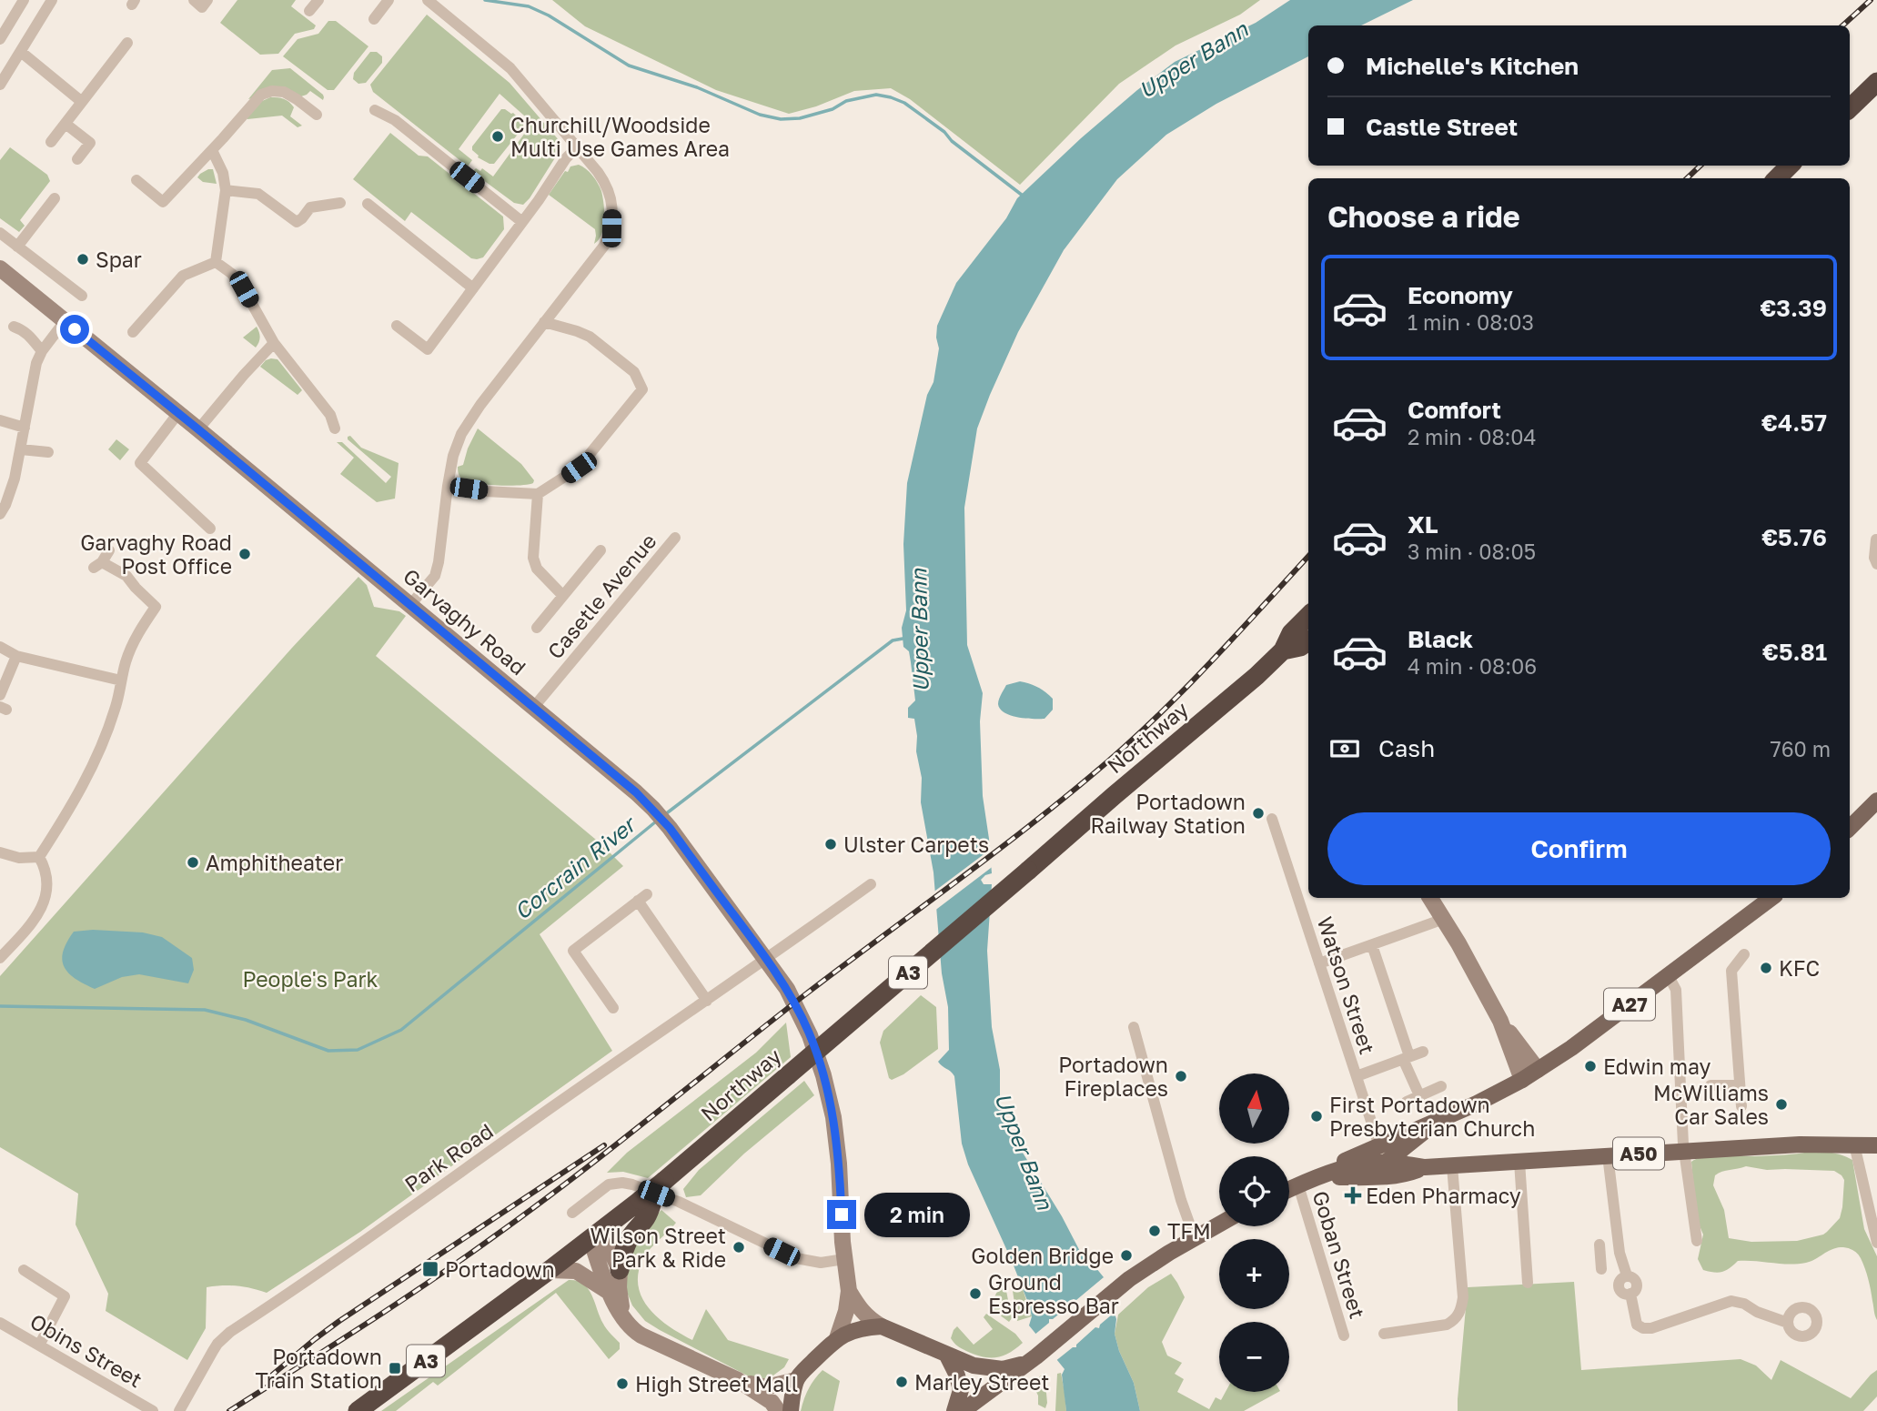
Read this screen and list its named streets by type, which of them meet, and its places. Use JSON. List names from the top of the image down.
{
  "streets": {
    "highway": ["Northway", "A3"],
    "main road": ["Garvaghy Road", "A27", "A50"],
    "street": [
      "Casetle Avenue",
      "Watson Street",
      "Park Road",
      "Goban Street",
      "Obins Street"
    ]
  },
  "crossings": [
    ["Casetle Avenue", "Garvaghy Road"],
    ["Garvaghy Road", "Park Road"],
    ["Watson Street", "A27"],
    ["Watson Street", "A50"],
    ["A27", "A50"],
    ["A27", "Goban Street"]
  ],
  "water": ["Upper Bann", "Corcrain River"],
  "parks": ["People's Park"],
  "places": {
    "other": [
      "Churchill/Woodside Multi Use Games Area",
      "Spar",
      "Garvaghy Road Post Office",
      "Portadown Railway Station",
      "Ulster Carpets",
      "Amphitheater",
      "KFC",
      "Edwin may",
      "Portadown Fireplaces",
      "McWilliams Car Sales",
      "First Portadown Presbyterian Church",
      "TFM",
      "Wilson Street Park & Ride",
      "Golden Bridge",
      "Ground Espresso Bar",
      "Marley Street",
      "High Street Mall"
    ],
    "health": ["Eden Pharmacy"],
    "transit": ["Portadown", "Portadown Train Station"]
  },
  "north": "top",
  "page": {
    "banner": ["Michelle's Kitchen", "Castle Street"],
    "heading": "Choose a ride",
    "list": [
      {
        "name": "Economy",
        "note": "1 min · 08:03",
        "value": "€3.39"
      },
      {
        "name": "Comfort",
        "note": "2 min · 08:04",
        "value": "€4.57"
      },
      {
        "name": "XL",
        "note": "3 min · 08:05",
        "value": "€5.76"
      },
      {
        "name": "Black",
        "note": "4 min · 08:06",
        "value": "€5.81"
      }
    ],
    "pay": ["Cash", "760 m"],
    "buttons": "Confirm",
    "map_buttons": ["+", "−"],
    "bubble": "2 min"
  }
}
